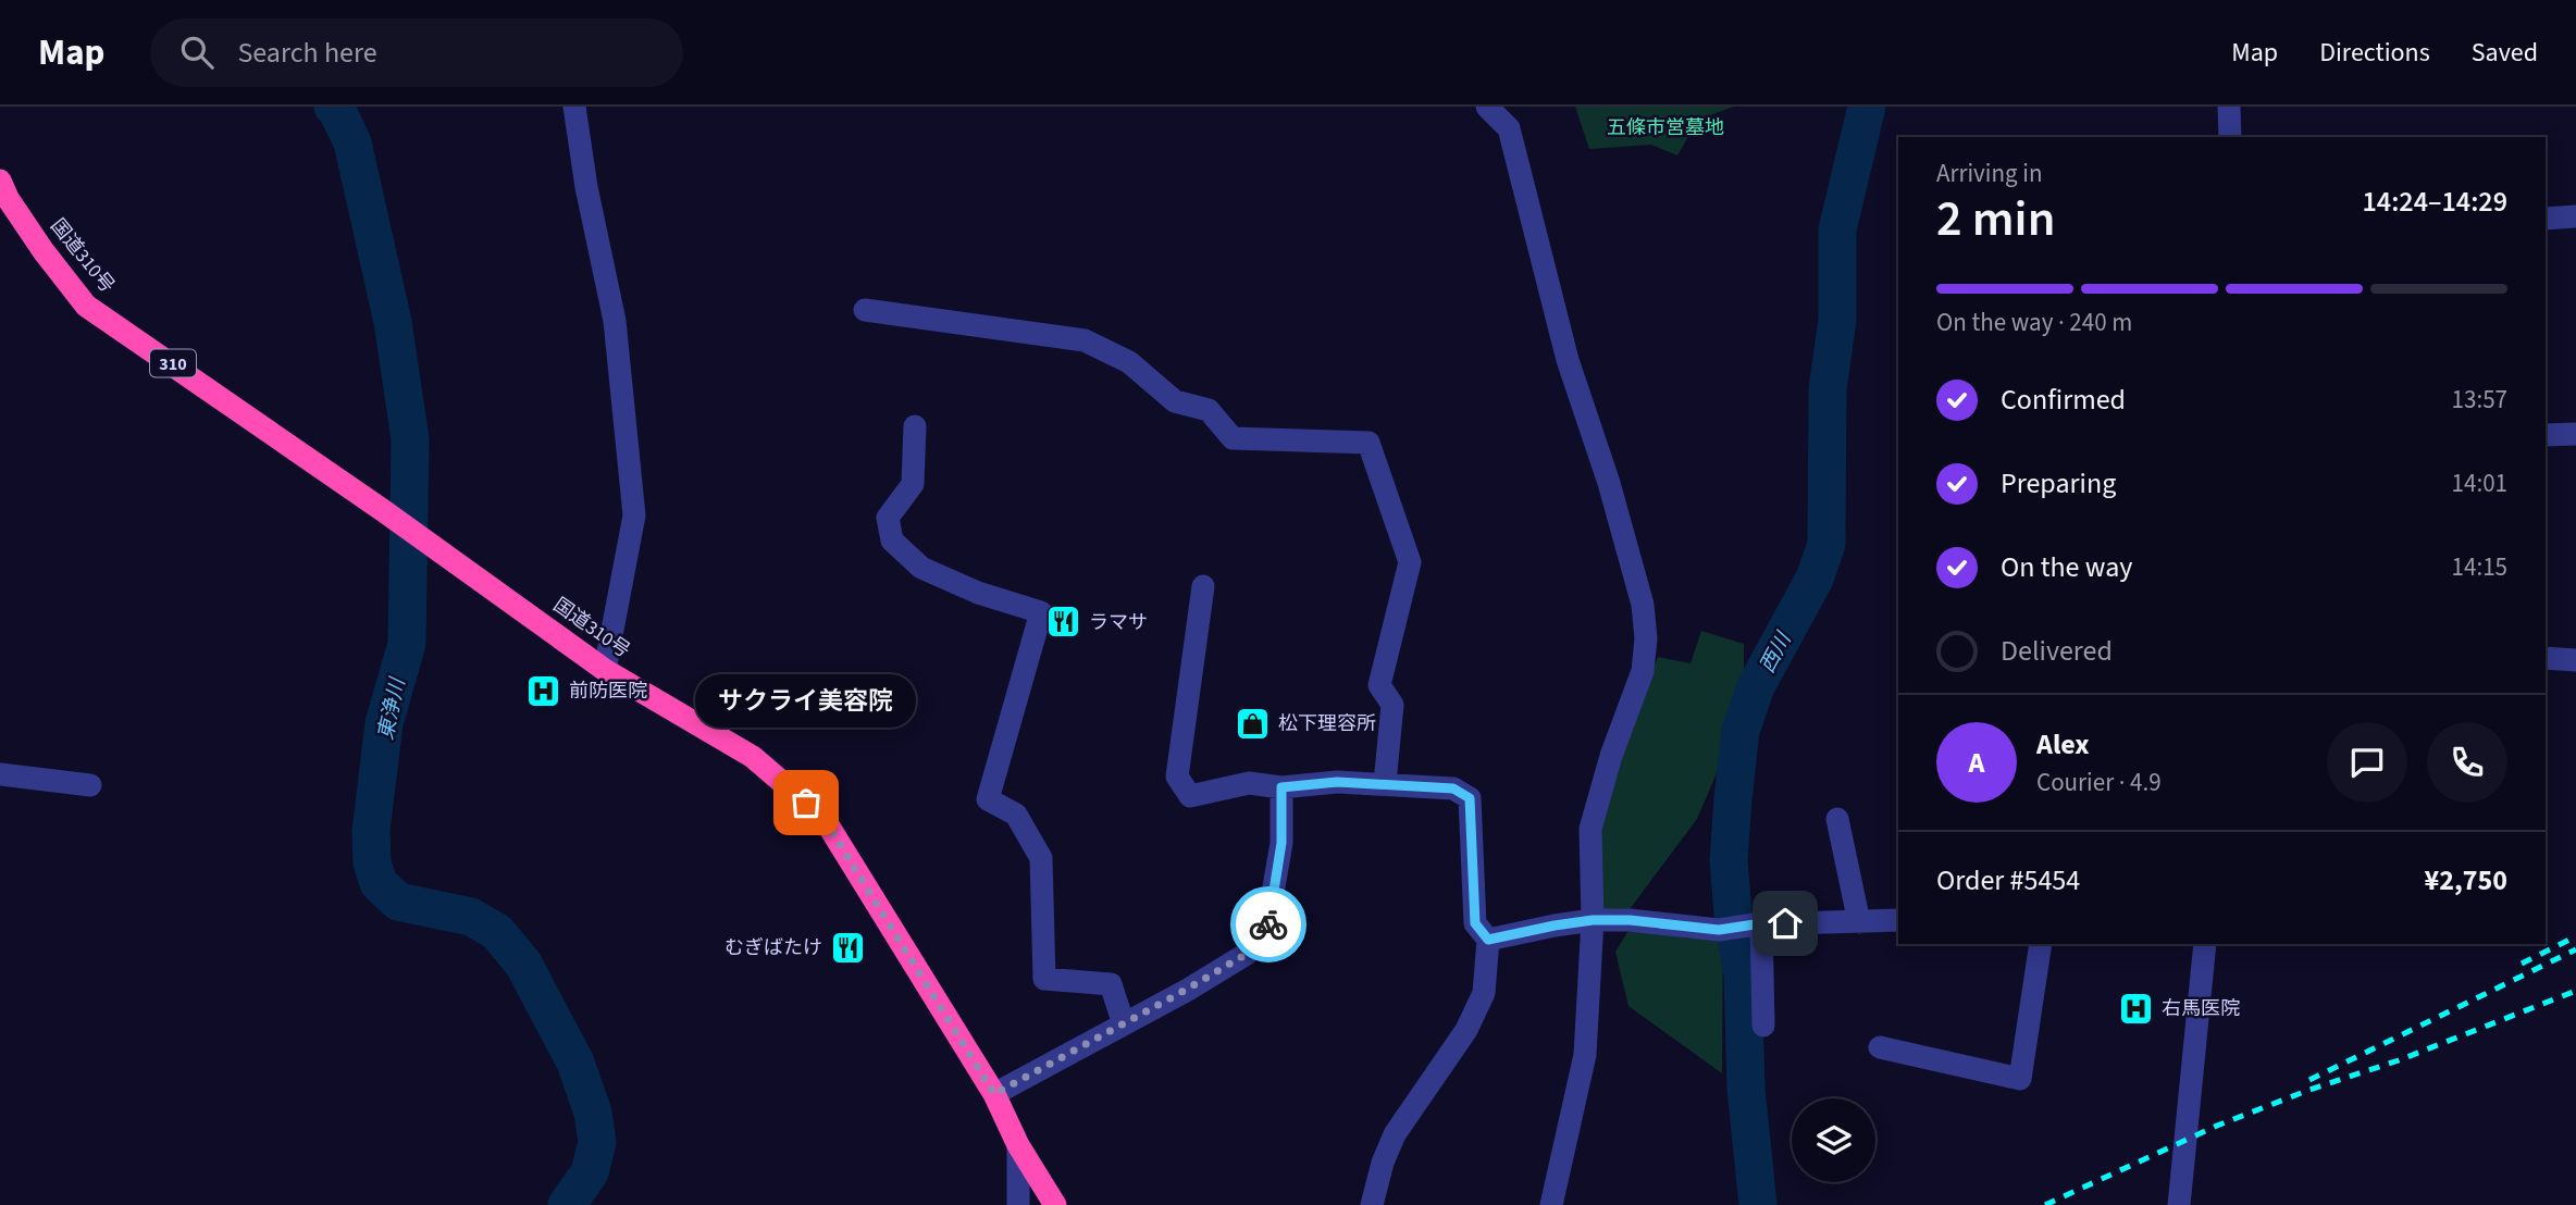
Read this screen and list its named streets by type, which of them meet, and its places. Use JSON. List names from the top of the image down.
{
  "streets": {
    "highway": ["国道310号", "310"]
  },
  "water": ["西川", "東浄川"],
  "parks": ["五條市営墓地"],
  "places": {
    "restaurant": ["ラマサ", "むぎばたけ"],
    "hospital": ["前防医院", "右馬医院"],
    "shop": ["松下理容所"],
    "other": ["サクライ美容院"]
  },
  "page": {
    "header": "Map",
    "search": "Search here",
    "nav": ["Map", "Directions", "Saved"],
    "heading": ["2 min", "Arriving in", "14:24–14:29"],
    "panel": [
      "Alex",
      "Courier · 4.9",
      "Order #5454",
      "¥2,750"
    ],
    "bar": "On the way · 240 m",
    "list": [
      ["Confirmed", "13:57"],
      ["Preparing", "14:01"],
      ["On the way", "14:15"],
      "Delivered"
    ],
    "bubble": "サクライ美容院",
    "round": "A"
  }
}
